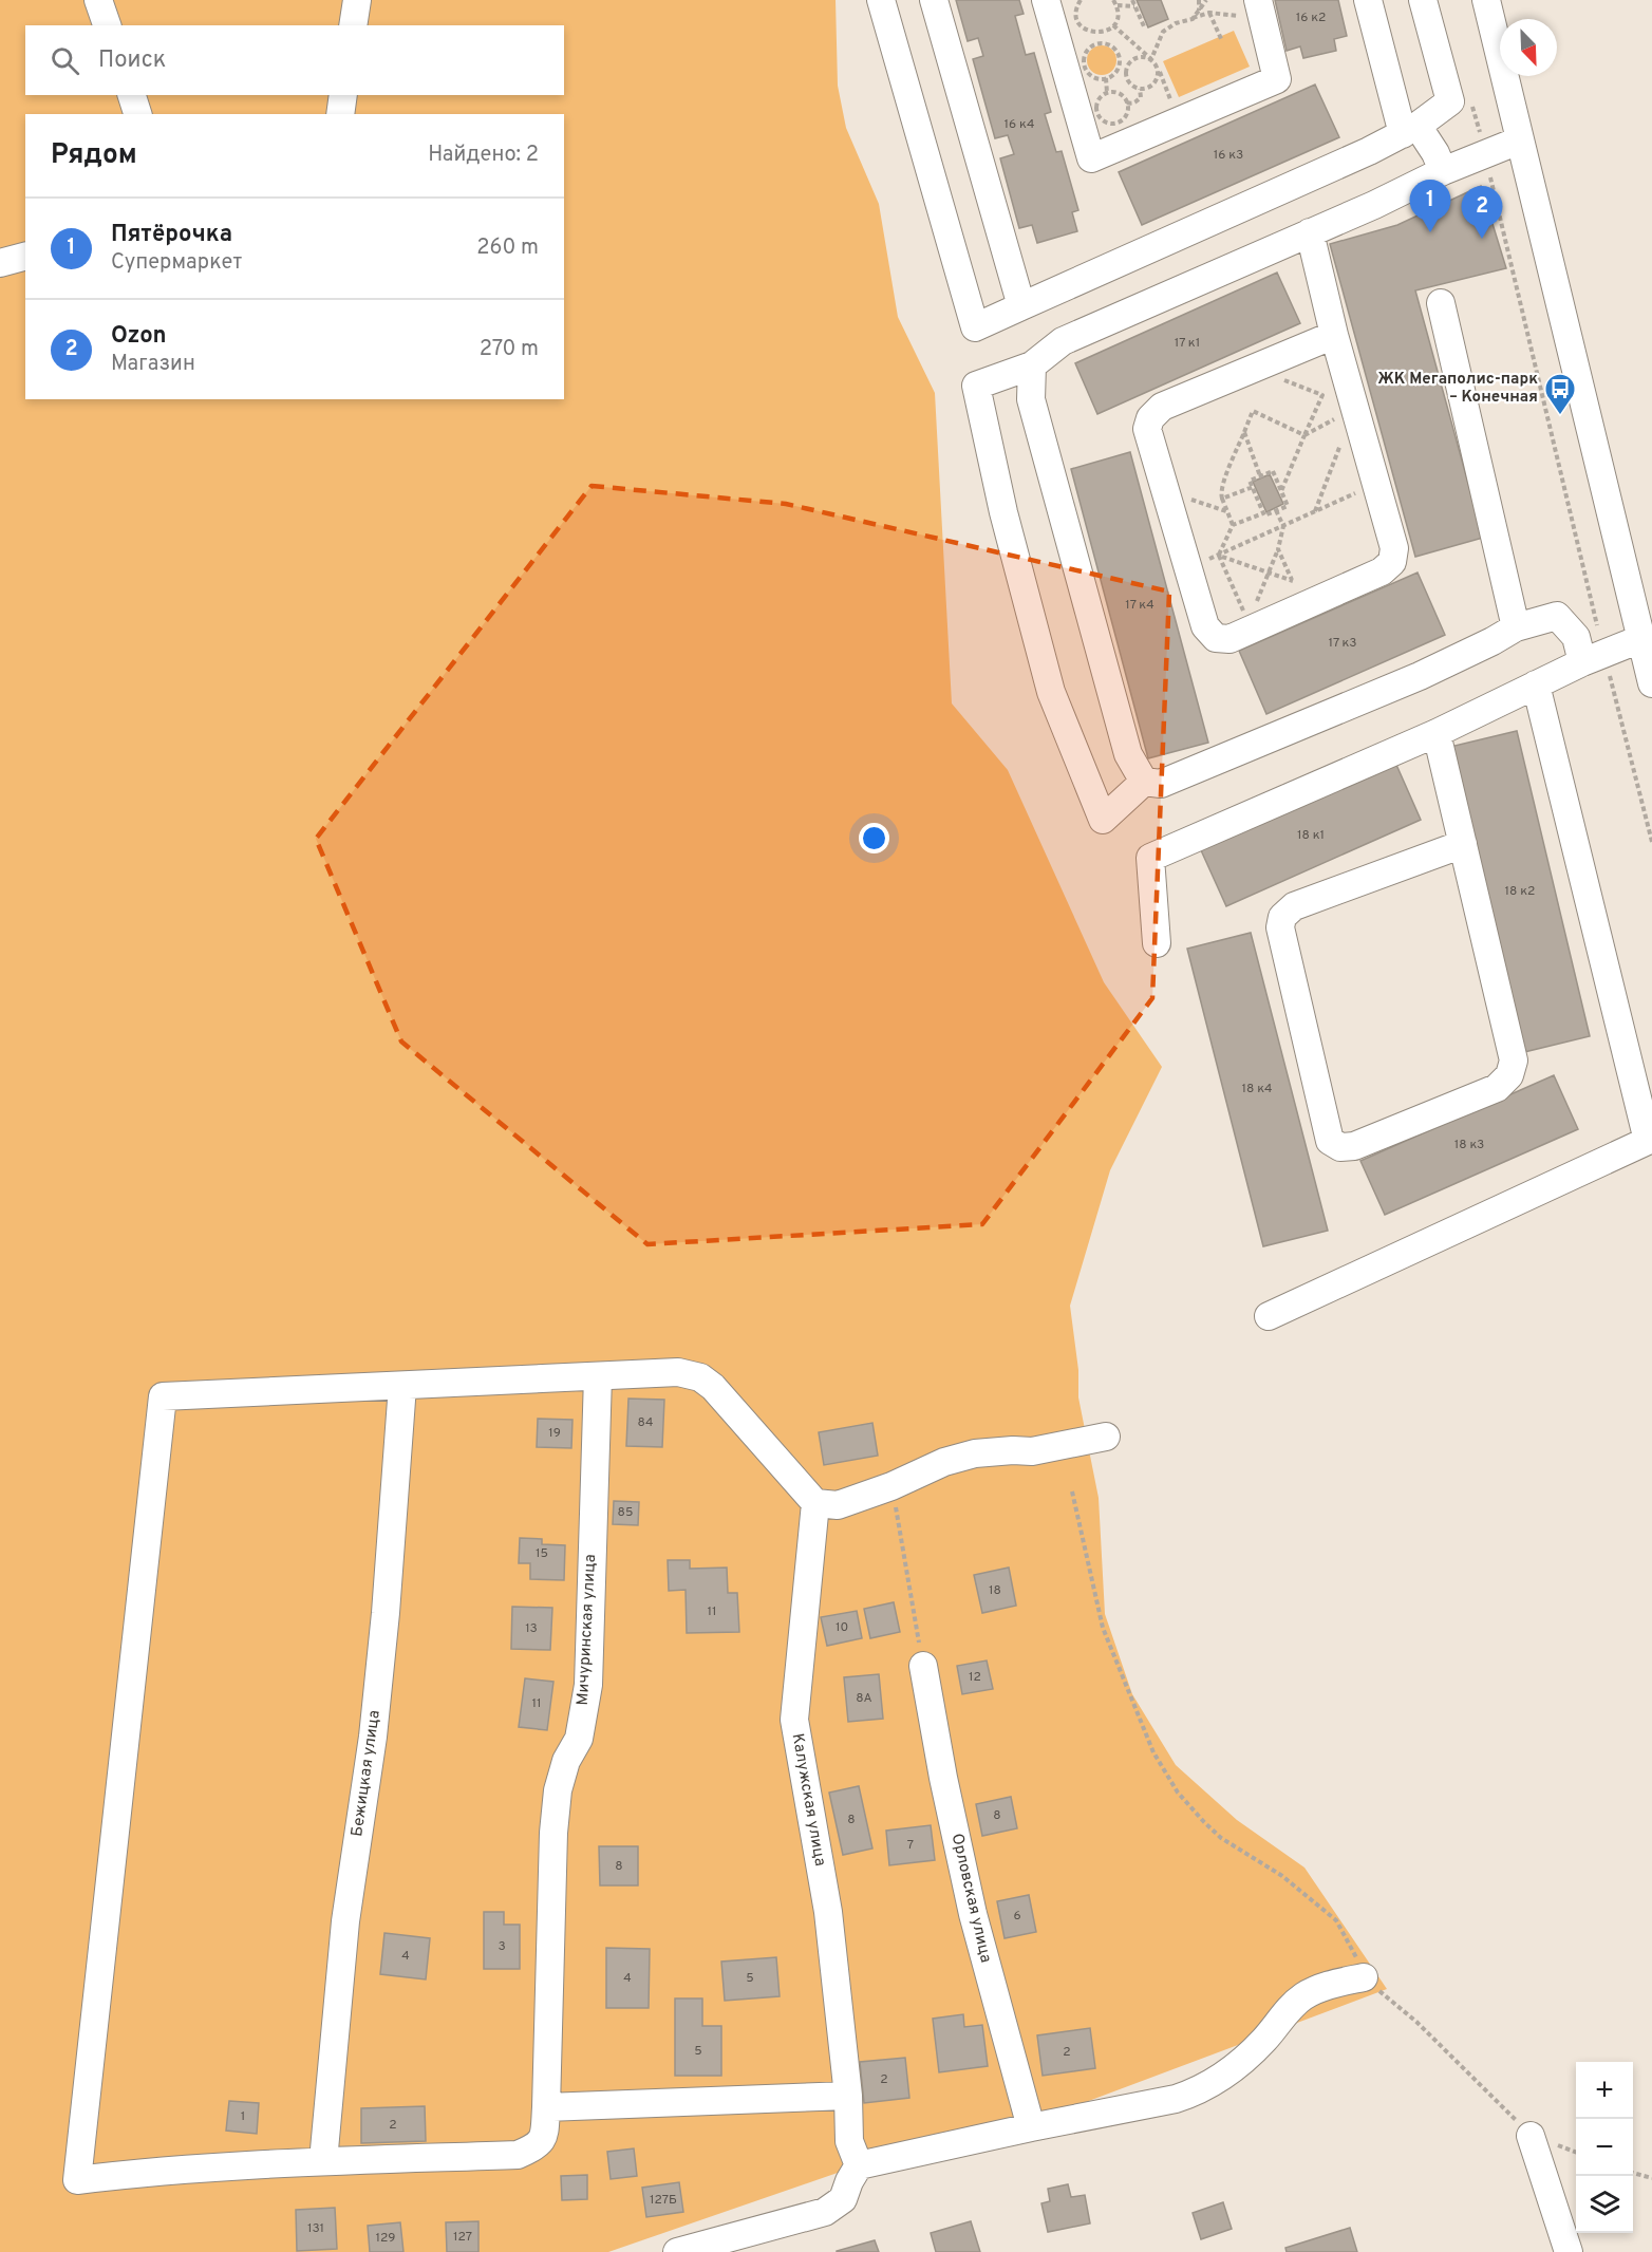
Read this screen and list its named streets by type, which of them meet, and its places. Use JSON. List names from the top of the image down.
{
  "streets": {
    "street": [
      "Мичуринская улица",
      "Бежицкая улица",
      "Калужская улица",
      "Орловская улица"
    ]
  },
  "crossings": [
    ["Мичуринская улица", "Бежицкая улица"]
  ],
  "places": {
    "bus stop": ["ЖК Мегаполис-парк – Конечная"]
  },
  "house_numbers": [
    "16 к2",
    "16 к4",
    "16 к3",
    "17 к1",
    "17 к4",
    "17 к3",
    "18 к1",
    "18 к2",
    "18 к4",
    "18 к3",
    "84",
    "19",
    "85",
    "15",
    "18",
    "11",
    "10",
    "13",
    "12",
    "8А",
    "11",
    "8",
    "8",
    "7",
    "8",
    "6",
    "3",
    "4",
    "4",
    "5",
    "5",
    "2",
    "2",
    "1",
    "2",
    "127Б",
    "131",
    "127",
    "129"
  ],
  "north": "bottom right",
  "page": {
    "search": "Поиск",
    "heading": ["Рядом", "Найдено: 2"],
    "pins": ["1", "2"],
    "list": [
      {
        "mark": "1",
        "name": "Пятёрочка",
        "note": "Супермаркет",
        "value": "260 m"
      },
      {
        "mark": "2",
        "name": "Ozon",
        "note": "Магазин",
        "value": "270 m"
      }
    ],
    "map_buttons": ["+", "−"]
  }
}
